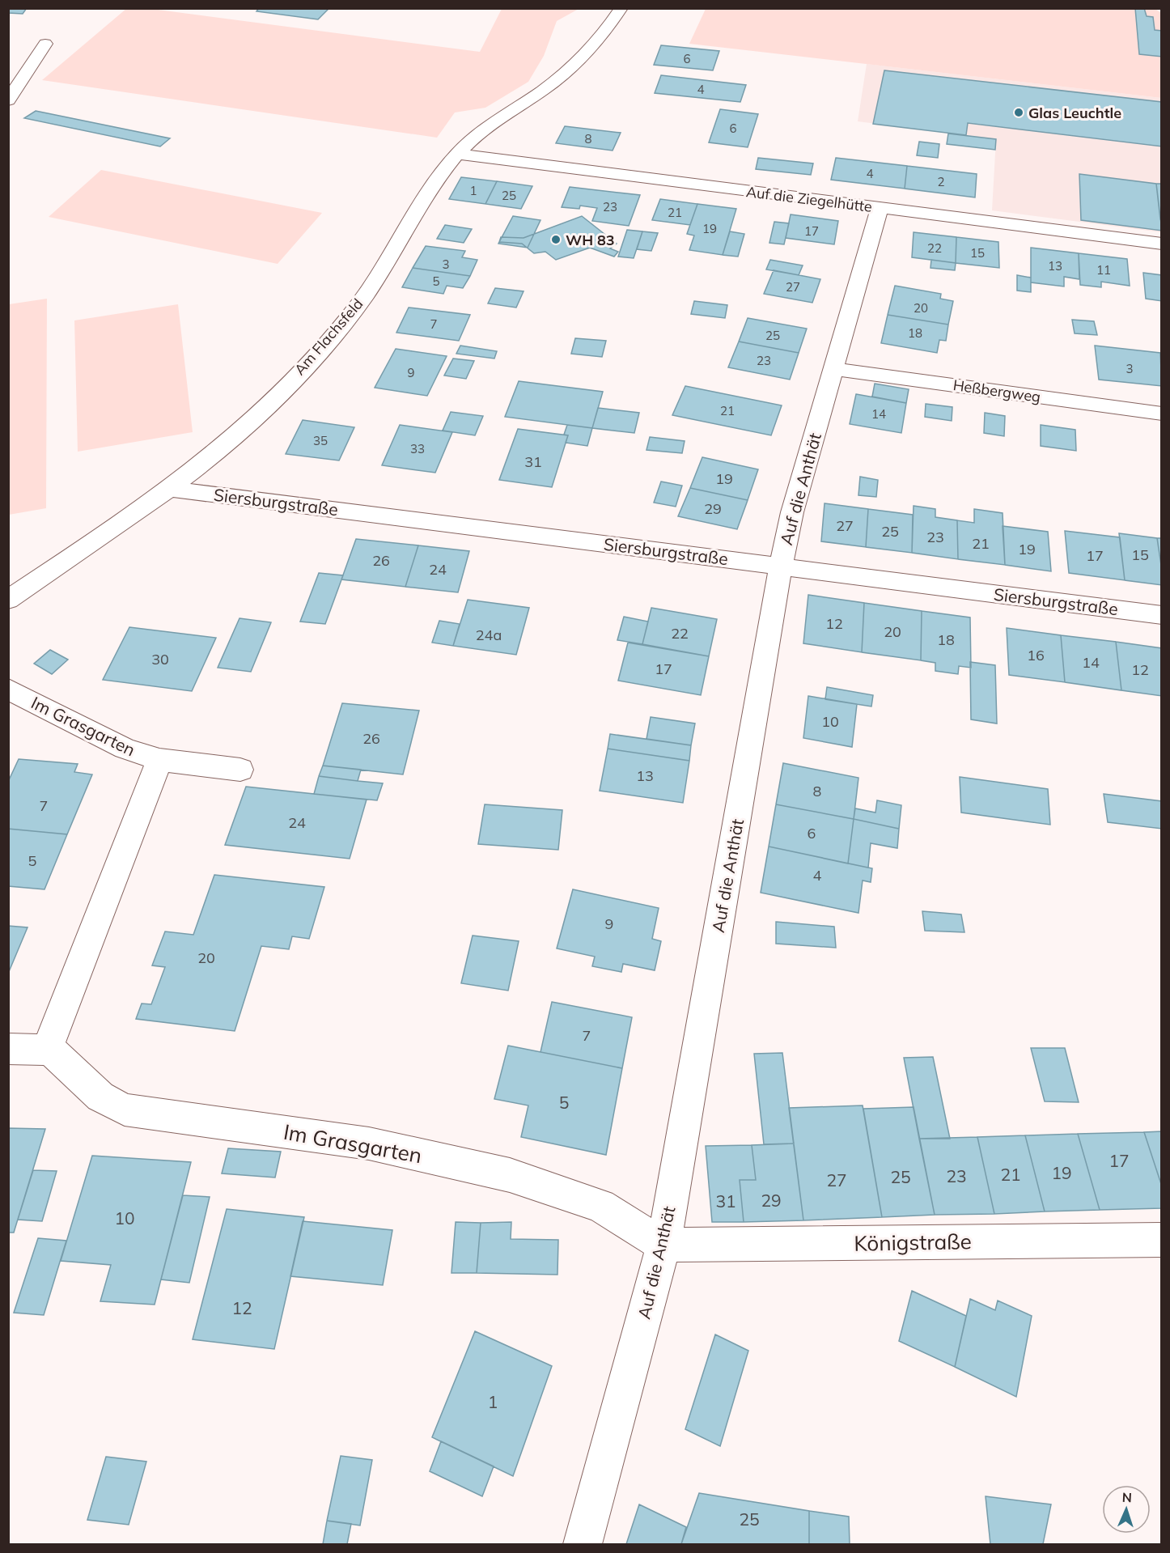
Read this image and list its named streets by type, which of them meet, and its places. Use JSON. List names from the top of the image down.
{
  "streets": {
    "street": [
      "Auf die Ziegelhütte",
      "Am Flachsfeld",
      "Heßbergweg",
      "Auf die Anthät",
      "Siersburgstraße",
      "Im Grasgarten",
      "Königstraße"
    ]
  },
  "crossings": [
    ["Auf die Ziegelhütte", "Am Flachsfeld"],
    ["Auf die Ziegelhütte", "Auf die Anthät"],
    ["Am Flachsfeld", "Siersburgstraße"],
    ["Heßbergweg", "Auf die Anthät"],
    ["Auf die Anthät", "Siersburgstraße"],
    ["Auf die Anthät", "Im Grasgarten"],
    ["Auf die Anthät", "Königstraße"],
    ["Im Grasgarten", "Königstraße"]
  ],
  "places": ["Glas Leuchtle", "WH 83"],
  "house_numbers": [
    "6",
    "4",
    "6",
    "8",
    "4",
    "2",
    "1",
    "25",
    "23",
    "21",
    "19",
    "17",
    "22",
    "15",
    "3",
    "13",
    "11",
    "5",
    "27",
    "20",
    "7",
    "18",
    "25",
    "23",
    "3",
    "9",
    "21",
    "14",
    "35",
    "33",
    "31",
    "19",
    "29",
    "27",
    "25",
    "23",
    "21",
    "19",
    "15",
    "17",
    "26",
    "24",
    "12",
    "20",
    "22",
    "24a",
    "18",
    "16",
    "30",
    "14",
    "17",
    "12",
    "10",
    "26",
    "13",
    "8",
    "7",
    "24",
    "6",
    "5",
    "4",
    "9",
    "20",
    "7",
    "5",
    "17",
    "19",
    "21",
    "23",
    "25",
    "27",
    "29",
    "31",
    "10",
    "12",
    "1",
    "25"
  ],
  "north": "top"
}
